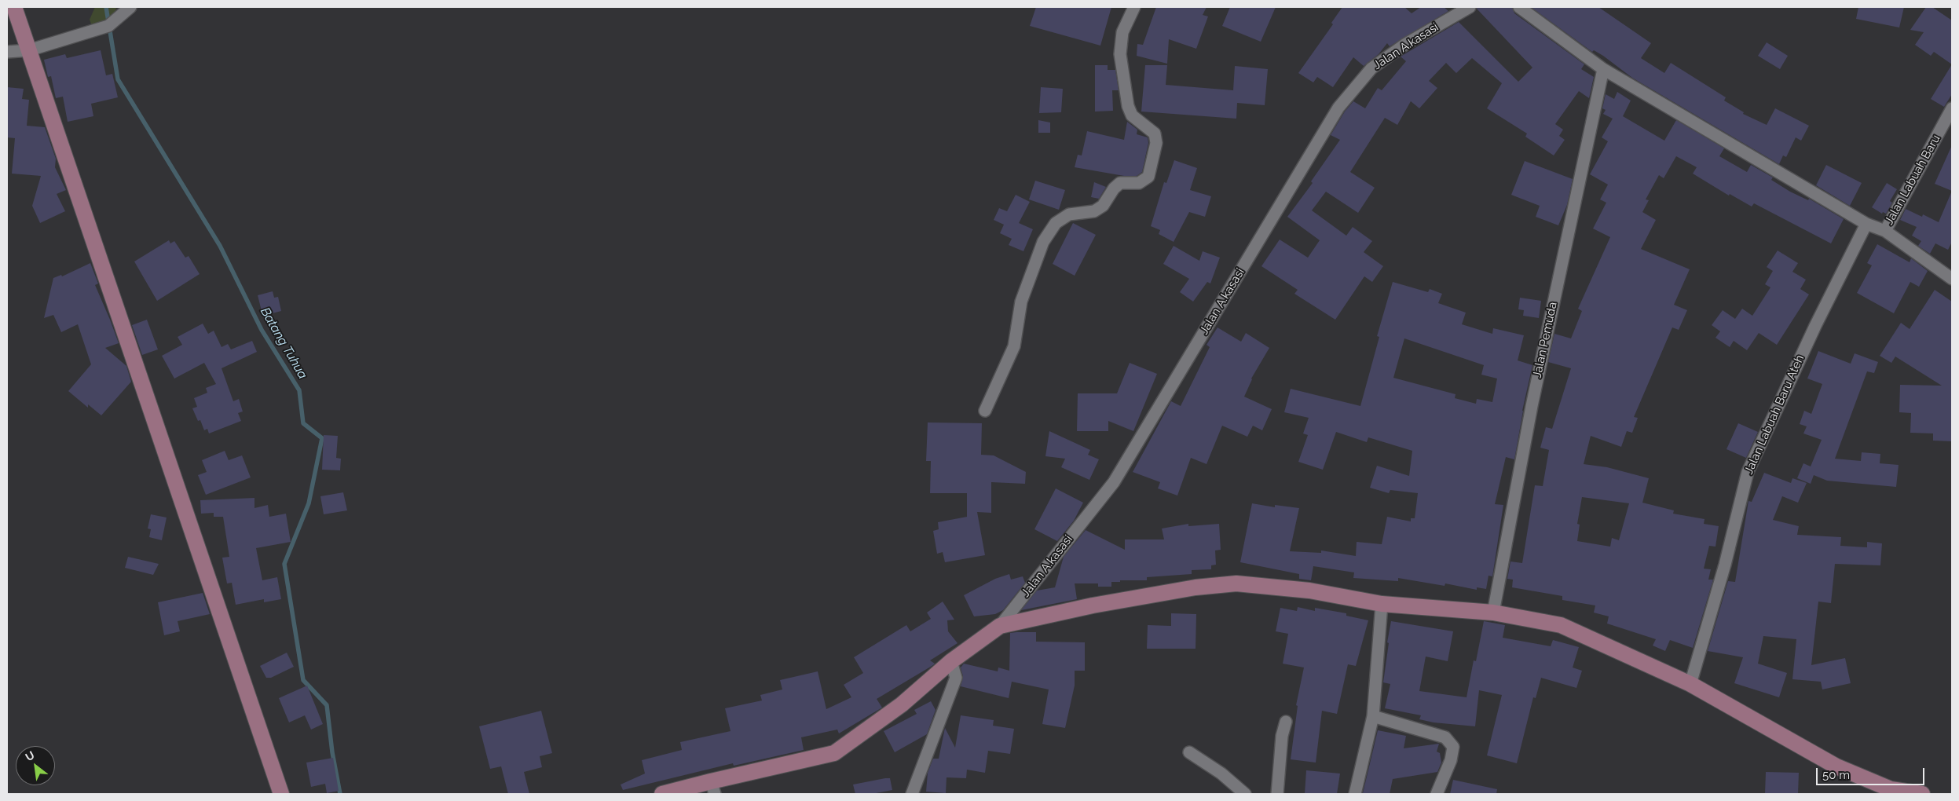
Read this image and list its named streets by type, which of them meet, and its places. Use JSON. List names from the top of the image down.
{
  "streets": {
    "street": [
      "Jalan A.kasasi",
      "Jalan Labuah Baru",
      "Jalan Pemuda",
      "Jalan Labuah Baru Ateh"
    ]
  },
  "water": ["Batang Tuhua"],
  "scale_bar": "50 m",
  "north": "top left"
}
